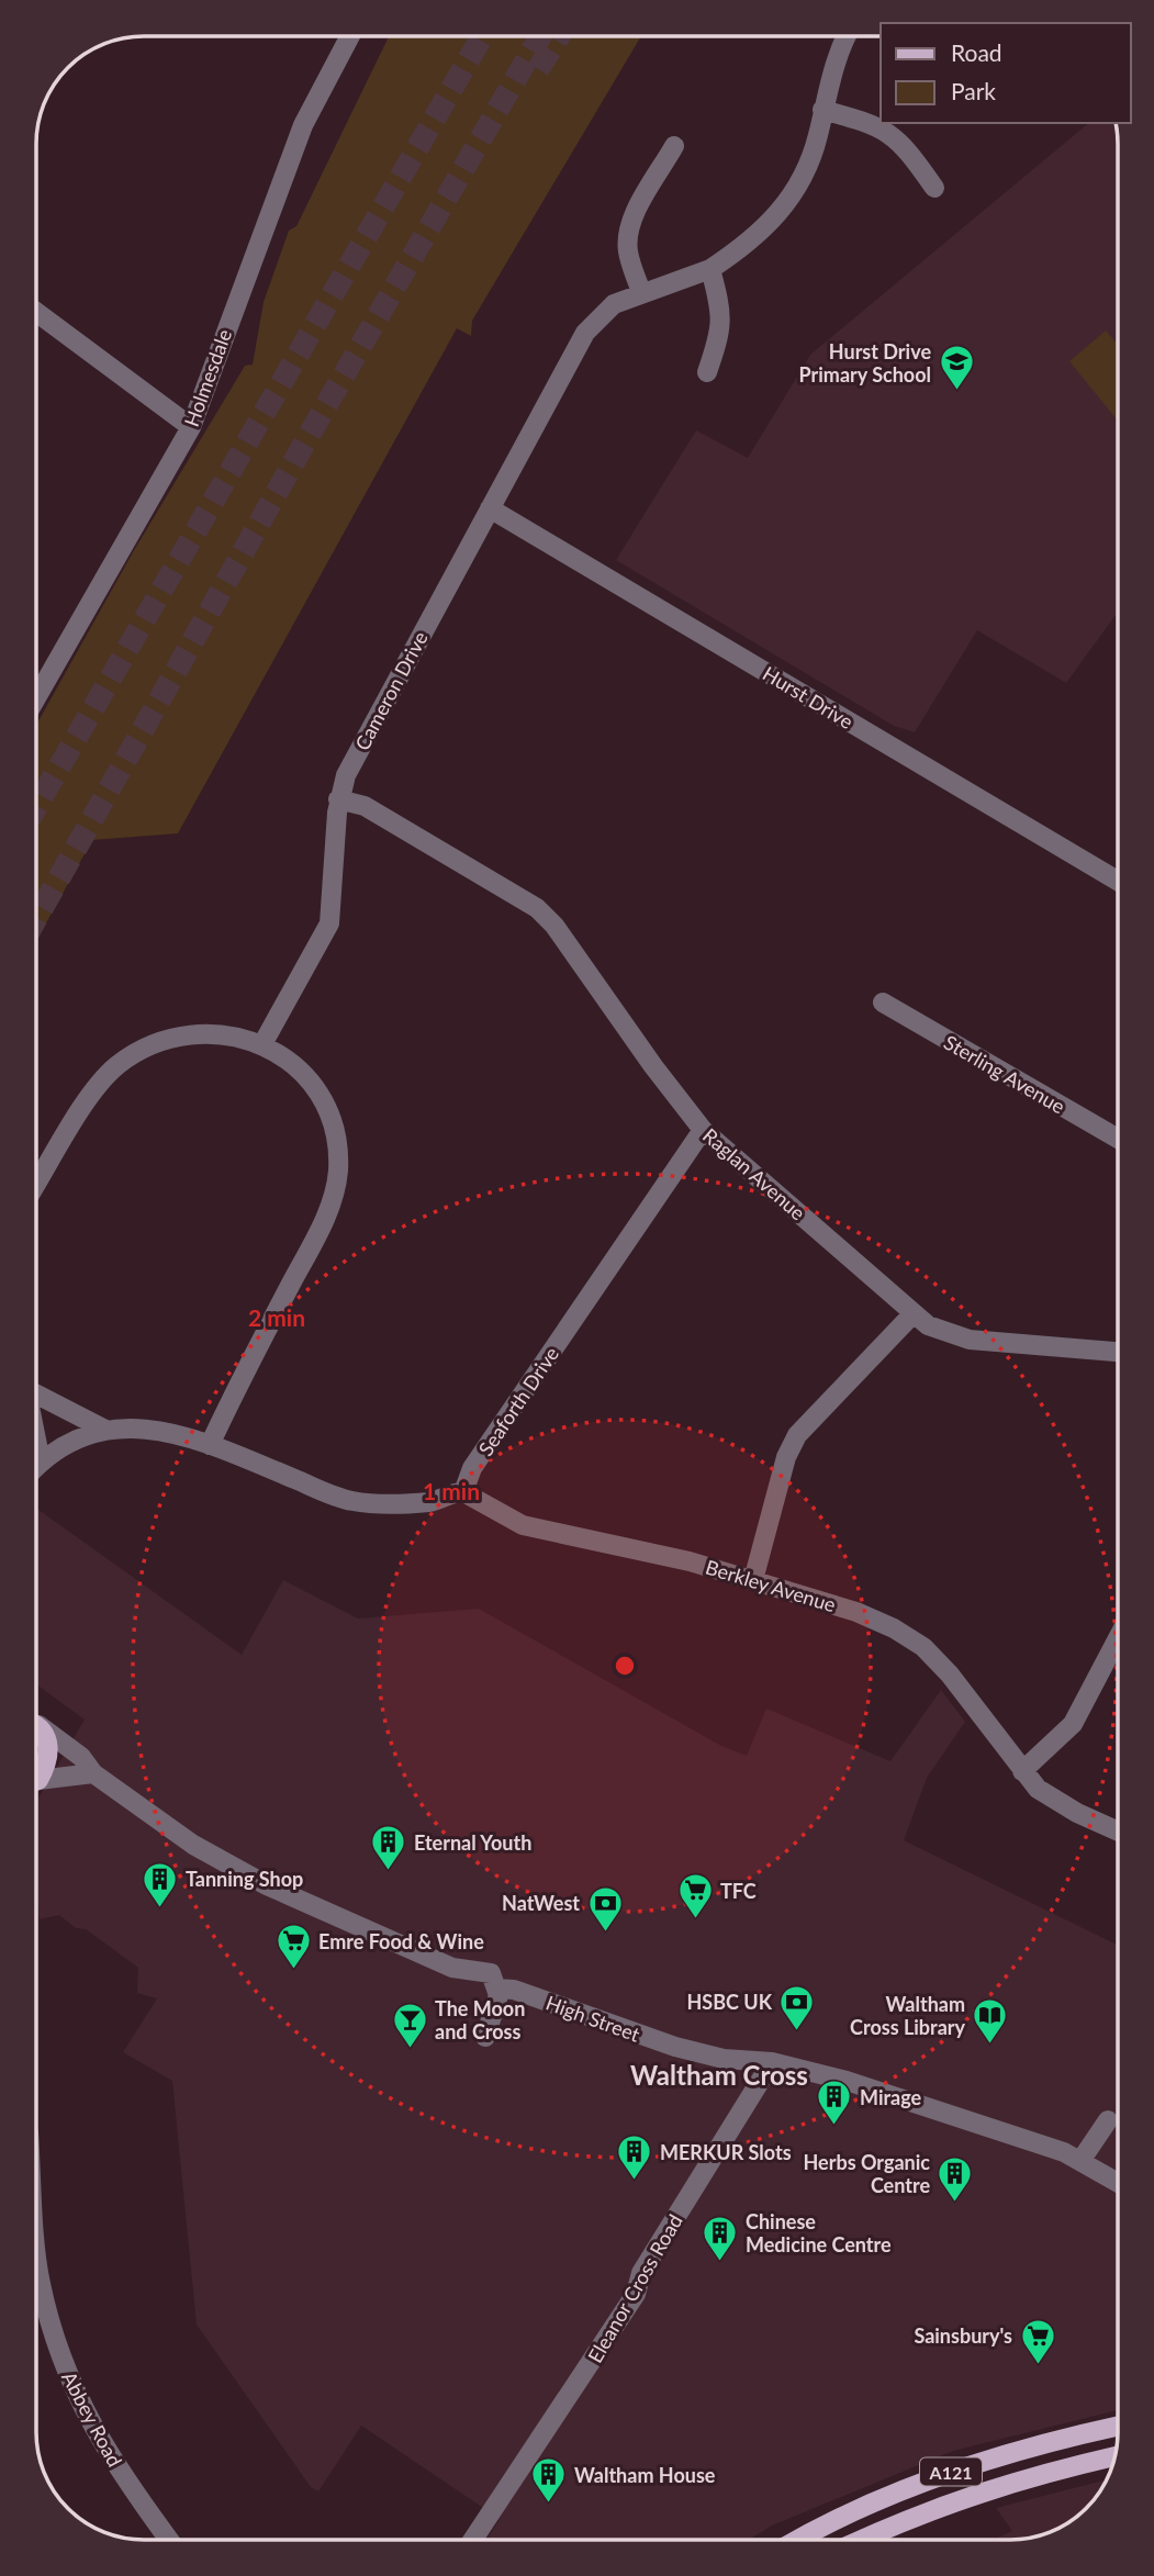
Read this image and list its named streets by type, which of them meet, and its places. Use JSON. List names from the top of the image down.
{
  "streets": {
    "main road": ["A121"],
    "street": [
      "Holmesdale",
      "Cameron Drive",
      "Hurst Drive",
      "Sterling Avenue",
      "Raglan Avenue",
      "Seaforth Drive",
      "Berkley Avenue",
      "High Street",
      "Eleanor Cross Road",
      "Abbey Road"
    ]
  },
  "crossings": [
    ["Cameron Drive", "Hurst Drive"],
    ["Cameron Drive", "Raglan Avenue"],
    ["Raglan Avenue", "Seaforth Drive"],
    ["Seaforth Drive", "Berkley Avenue"],
    ["High Street", "Eleanor Cross Road"]
  ],
  "districts": ["Waltham Cross"],
  "places": {
    "school or university": ["Hurst Drive Primary School"],
    "building": [
      "Eternal Youth",
      "Tanning Shop",
      "Mirage",
      "MERKUR Slots",
      "Herbs Organic Centre",
      "Chinese Medicine Centre",
      "Waltham House"
    ],
    "supermarket": ["TFC", "Emre Food & Wine", "Sainsbury's"],
    "bank": ["NatWest", "HSBC UK"],
    "library": ["Waltham Cross Library"],
    "bar": ["The Moon and Cross"]
  },
  "legend": ["Road", "Park"],
  "rings": ["2 min", "1 min"]
}
